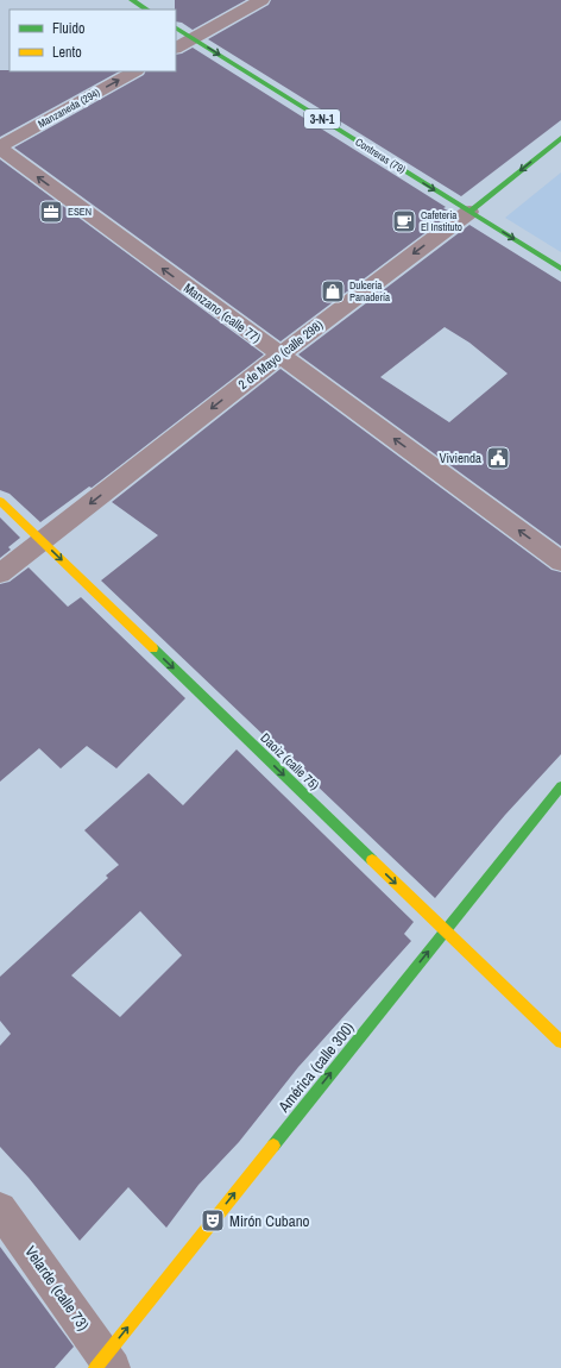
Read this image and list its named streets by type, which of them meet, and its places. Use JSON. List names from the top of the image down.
{
  "streets": {
    "street": [
      "Manzaneda (294)",
      "3-N-1",
      "Contreras (79)",
      "Manzano (calle 77)",
      "2 de Mayo (calle 298)",
      "Daoiz (calle 75)",
      "América (calle 300)",
      "Velarde (calle 73)"
    ]
  },
  "crossings": [
    ["Manzaneda (294)", "Manzano (calle 77)"],
    ["Contreras (79)", "2 de Mayo (calle 298)"],
    ["Manzano (calle 77)", "2 de Mayo (calle 298)"],
    ["2 de Mayo (calle 298)", "Daoiz (calle 75)"],
    ["Daoiz (calle 75)", "América (calle 300)"],
    ["América (calle 300)", "Velarde (calle 73)"]
  ],
  "one_way": [
    "Manzaneda (294)",
    "Contreras (79)",
    "Manzano (calle 77)",
    "2 de Mayo (calle 298)",
    "Daoiz (calle 75)",
    "América (calle 300)"
  ],
  "places": {
    "office": ["ESEN"],
    "cafe": ["Cafeteria El Instituto"],
    "shop": ["Dulcería Panadería"],
    "public building": ["Vivienda"],
    "theatre": ["Mirón Cubano"]
  },
  "legend": ["Fluido", "Lento"]
}
